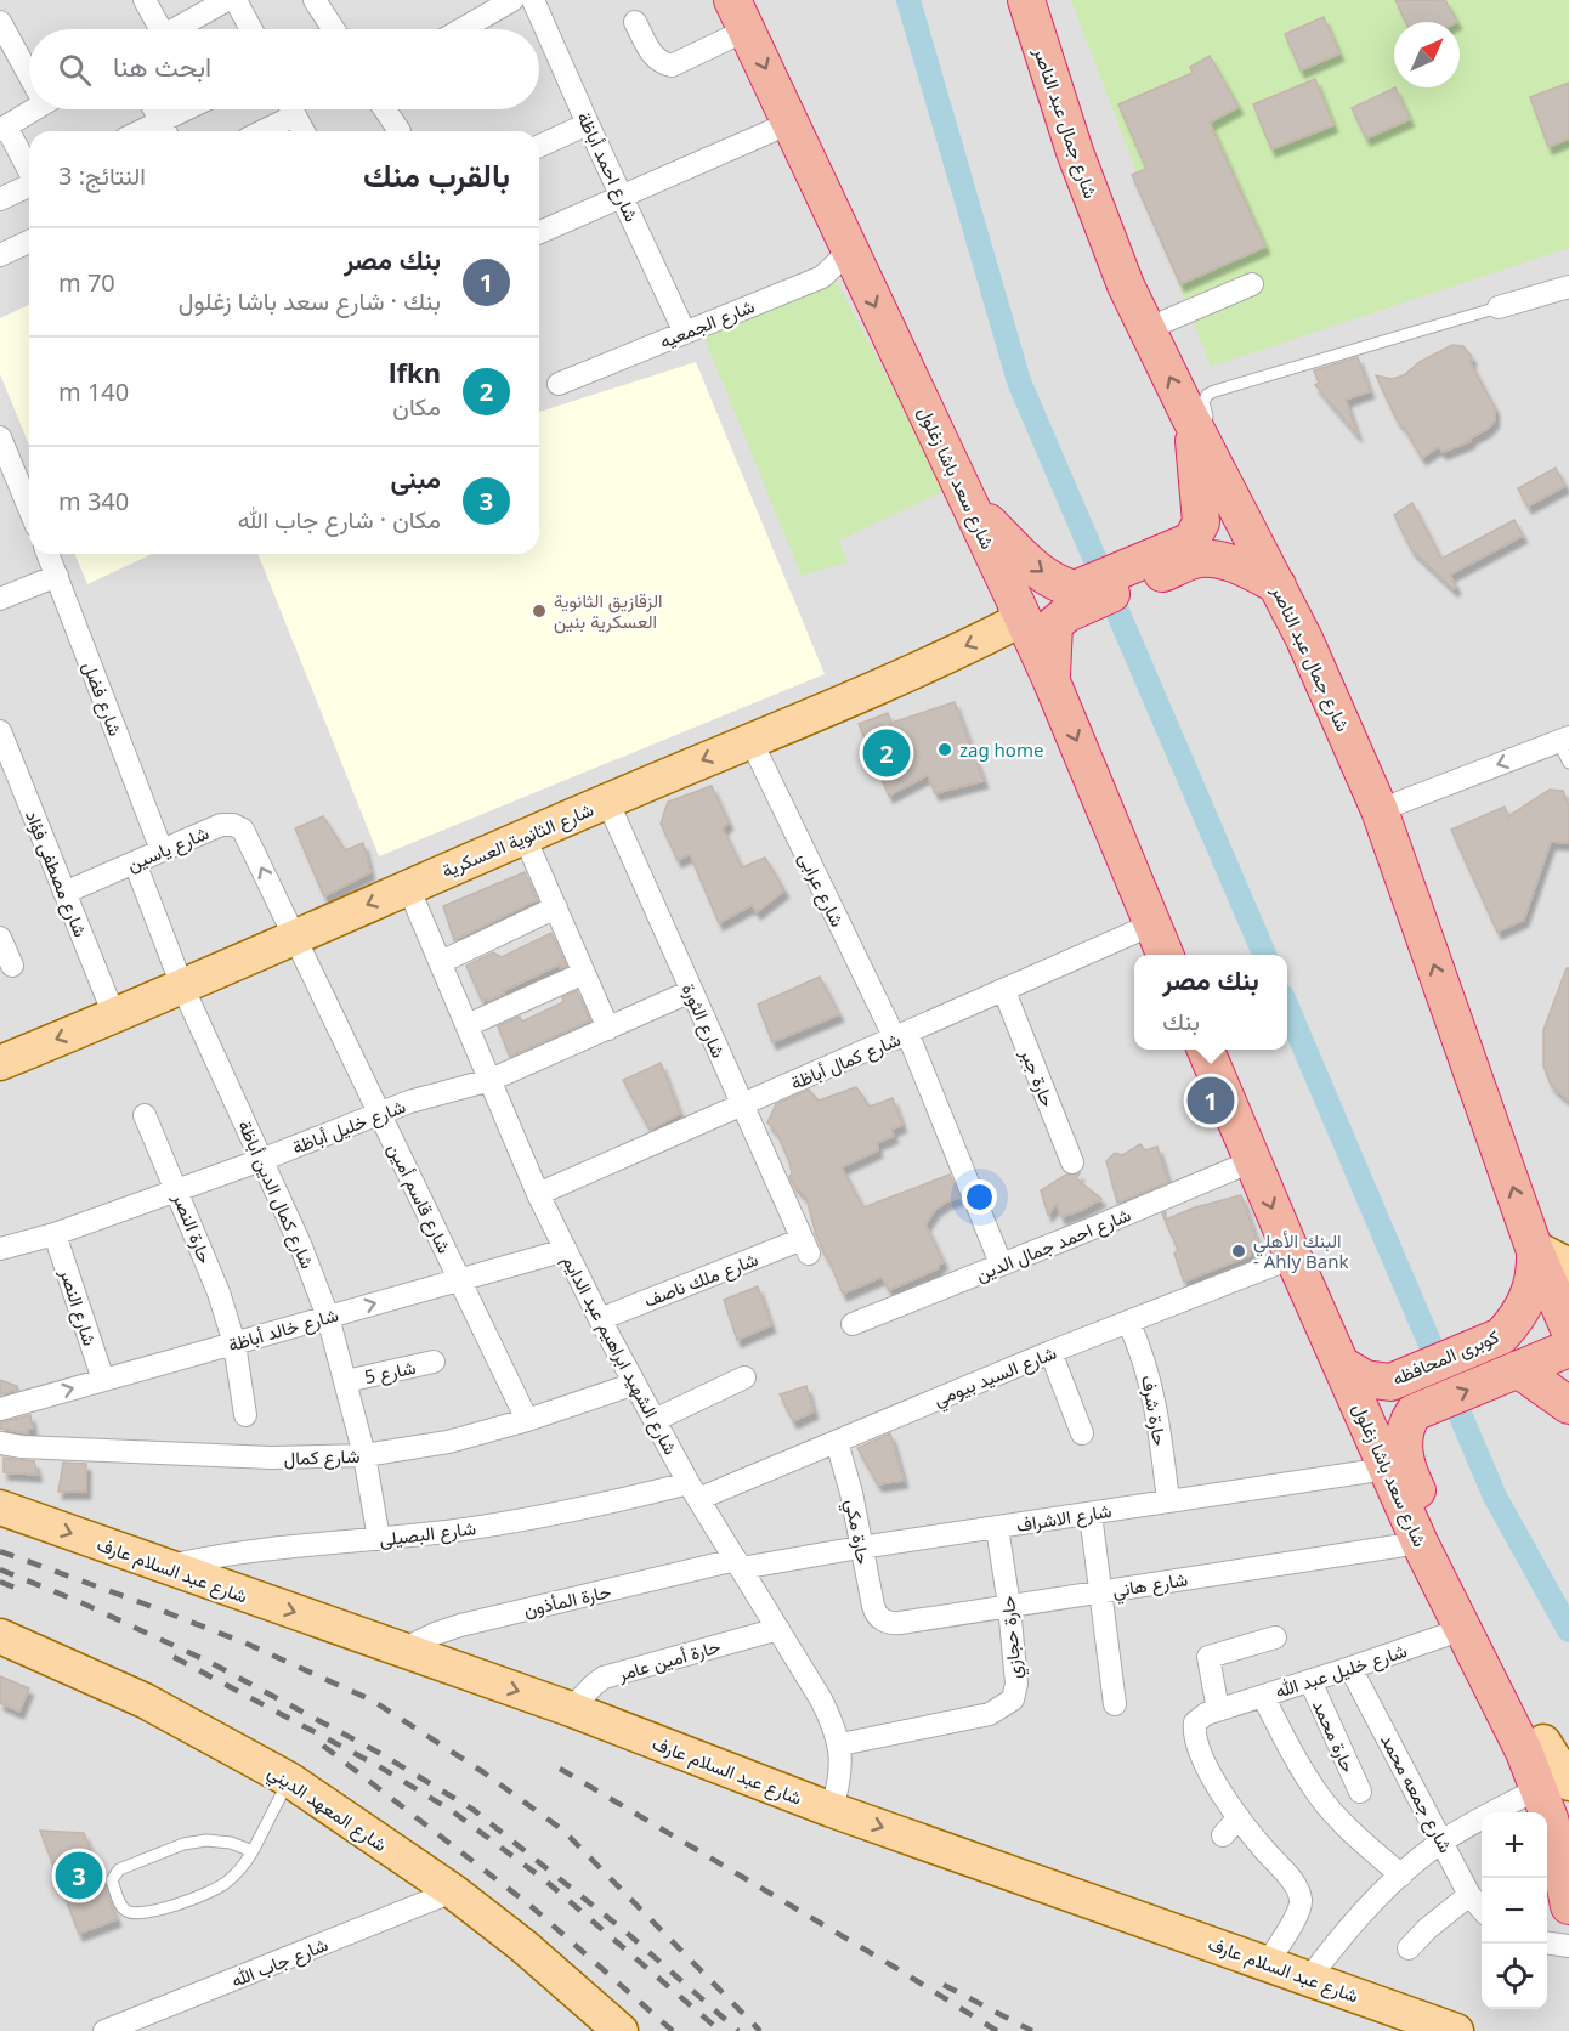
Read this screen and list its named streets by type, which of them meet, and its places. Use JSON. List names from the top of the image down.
{
  "streets": {
    "highway": ["شارع جمال عبد الناصر", "شارع سعد باشا زغلول", "كوبرى المحافظه"],
    "main road": ["شارع الثانوية العسكرية", "شارع عبد السلام عارف", "شارع المعهد الديني"],
    "street": [
      "شارع احمد أباظة",
      "شارع الجمعيه",
      "شارع فضل",
      "شارع ياسين",
      "شارع مصطفى فؤاد",
      "شارع عرابى",
      "شارع الثورة",
      "شارع كمال أباظة",
      "حارة جبر",
      "شارع خليل أباظة",
      "شارع كمال الدين أباظة",
      "شارع قاسم أمين",
      "حارة النصر",
      "شارع احمد جمال الدين",
      "شارع ملك ناصف",
      "شارع النصر",
      "شارع خالد أباظة",
      "شارع الشهيد ابراهيم عبد الدايم",
      "شارع 5",
      "شارع السيد بيومي",
      "حارة شرف",
      "شارع كمال",
      "شارع الاشراف",
      "حارة مكي",
      "شارع البصيلى",
      "شارع هاني",
      "حارة المأذون",
      "حارة حجازي",
      "حارة أمين عامر",
      "شارع خليل عبد الله",
      "حارة محمد",
      "شارع جمعه محمد",
      "شارع جاب الله"
    ]
  },
  "crossings": [
    ["شارع جمال عبد الناصر", "كوبرى المحافظه"],
    ["شارع احمد أباظة", "شارع الجمعيه"],
    ["شارع الجمعيه", "شارع سعد باشا زغلول"],
    ["شارع سعد باشا زغلول", "شارع الثانوية العسكرية"],
    ["شارع سعد باشا زغلول", "شارع كمال أباظة"],
    ["شارع سعد باشا زغلول", "شارع احمد جمال الدين"],
    ["شارع سعد باشا زغلول", "كوبرى المحافظه"],
    ["شارع سعد باشا زغلول", "شارع السيد بيومي"],
    ["شارع سعد باشا زغلول", "شارع الاشراف"],
    ["شارع سعد باشا زغلول", "شارع هاني"],
    ["شارع سعد باشا زغلول", "شارع خليل عبد الله"],
    ["شارع فضل", "شارع ياسين"],
    ["شارع الثانوية العسكرية", "شارع ياسين"],
    ["شارع الثانوية العسكرية", "شارع مصطفى فؤاد"],
    ["شارع الثانوية العسكرية", "شارع عرابى"],
    ["شارع الثانوية العسكرية", "شارع الثورة"],
    ["شارع الثانوية العسكرية", "شارع كمال الدين أباظة"],
    ["شارع الثانوية العسكرية", "شارع قاسم أمين"],
    ["شارع الثانوية العسكرية", "شارع الشهيد ابراهيم عبد الدايم"],
    ["شارع ياسين", "شارع مصطفى فؤاد"],
    ["شارع ياسين", "شارع كمال الدين أباظة"],
    ["شارع ياسين", "شارع قاسم أمين"],
    ["شارع عرابى", "شارع كمال أباظة"],
    ["شارع عرابى", "شارع احمد جمال الدين"],
    ["شارع الثورة", "شارع كمال أباظة"],
    ["شارع الثورة", "شارع خليل أباظة"],
    ["شارع الثورة", "شارع ملك ناصف"],
    ["شارع كمال أباظة", "حارة جبر"],
    ["شارع كمال أباظة", "شارع الشهيد ابراهيم عبد الدايم"],
    ["شارع خليل أباظة", "شارع كمال الدين أباظة"],
    ["شارع خليل أباظة", "شارع قاسم أمين"],
    ["شارع خليل أباظة", "حارة النصر"],
    ["شارع خليل أباظة", "شارع النصر"],
    ["شارع خليل أباظة", "شارع الشهيد ابراهيم عبد الدايم"],
    ["شارع كمال الدين أباظة", "شارع خالد أباظة"],
    ["شارع كمال الدين أباظة", "شارع 5"],
    ["شارع كمال الدين أباظة", "شارع كمال"],
    ["شارع كمال الدين أباظة", "شارع البصيلى"],
    ["شارع قاسم أمين", "شارع خالد أباظة"],
    ["شارع قاسم أمين", "شارع كمال"],
    ["حارة النصر", "شارع خالد أباظة"],
    ["شارع ملك ناصف", "شارع الشهيد ابراهيم عبد الدايم"],
    ["شارع النصر", "شارع خالد أباظة"],
    ["شارع خالد أباظة", "شارع الشهيد ابراهيم عبد الدايم"],
    ["شارع الشهيد ابراهيم عبد الدايم", "شارع السيد بيومي"],
    ["شارع الشهيد ابراهيم عبد الدايم", "شارع كمال"],
    ["شارع الشهيد ابراهيم عبد الدايم", "شارع الاشراف"],
    ["شارع الشهيد ابراهيم عبد الدايم", "شارع البصيلى"],
    ["شارع الشهيد ابراهيم عبد الدايم", "شارع عبد السلام عارف"],
    ["شارع الشهيد ابراهيم عبد الدايم", "حارة المأذون"],
    ["شارع الشهيد ابراهيم عبد الدايم", "حارة حجازي"],
    ["شارع الشهيد ابراهيم عبد الدايم", "حارة أمين عامر"],
    ["شارع السيد بيومي", "حارة شرف"],
    ["شارع السيد بيومي", "حارة مكي"],
    ["شارع السيد بيومي", "شارع البصيلى"],
    ["حارة شرف", "شارع الاشراف"],
    ["شارع الاشراف", "حارة مكي"],
    ["شارع الاشراف", "حارة المأذون"],
    ["شارع الاشراف", "حارة حجازي"],
    ["حارة مكي", "شارع هاني"],
    ["شارع البصيلى", "شارع عبد السلام عارف"],
    ["شارع عبد السلام عارف", "حارة المأذون"],
    ["شارع عبد السلام عارف", "حارة أمين عامر"],
    ["شارع هاني", "حارة حجازي"],
    ["شارع خليل عبد الله", "حارة محمد"],
    ["شارع خليل عبد الله", "شارع جمعه محمد"],
    ["شارع المعهد الديني", "شارع جاب الله"]
  ],
  "one_way": [
    "شارع جمال عبد الناصر",
    "شارع الثانوية العسكرية",
    "شارع خالد أباظة",
    "شارع عبد السلام عارف"
  ],
  "places": ["الزقازيق الثانوية العسكرية بنين", "zag home", "البنك الأهلي - Ahly Bank"],
  "north": "top right",
  "page": {
    "search": "ابحث هنا",
    "heading": ["بالقرب منك", "النتائج: 3"],
    "list": [
      {
        "mark": "1",
        "name": "بنك مصر",
        "note": "بنك · شارع سعد باشا زغلول",
        "value": "70 m"
      },
      {
        "mark": "2",
        "name": "lfkn",
        "note": "مكان",
        "value": "140 m"
      },
      {
        "mark": "3",
        "name": "مبنى",
        "note": "مكان · شارع جاب الله",
        "value": "340 m"
      }
    ],
    "pins": ["2", "1", "3"],
    "popup": ["بنك مصر", "بنك"],
    "map_buttons": ["+", "−"]
  }
}
